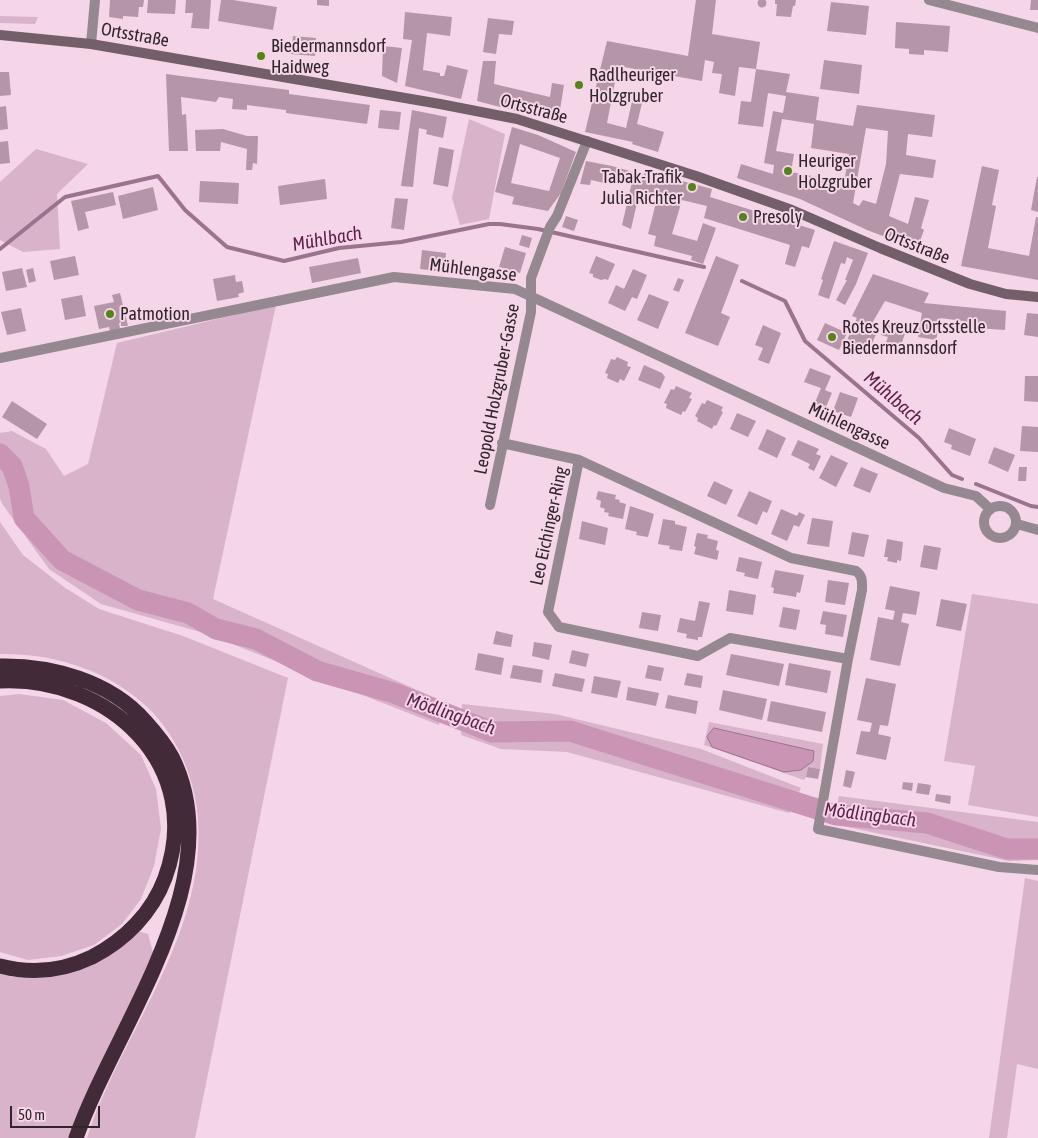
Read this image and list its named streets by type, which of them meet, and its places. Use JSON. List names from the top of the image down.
{
  "streets": {
    "street": [
      "Ortsstraße",
      "Mühlengasse",
      "Leopold Holzgruber-Gasse",
      "Leo Eichinger-Ring"
    ]
  },
  "crossings": [
    ["Ortsstraße", "Leopold Holzgruber-Gasse"],
    ["Mühlengasse", "Leopold Holzgruber-Gasse"]
  ],
  "water": ["Mühlbach", "Mödlingbach"],
  "places": [
    "Biedermannsdorf Haidweg",
    "Radlheuriger Holzgruber",
    "Heuriger Holzgruber",
    "Tabak-Trafik Julia Richter",
    "Presoly",
    "Patmotion",
    "Rotes Kreuz Ortsstelle Biedermannsdorf"
  ],
  "scale_bar": "50 m"
}
